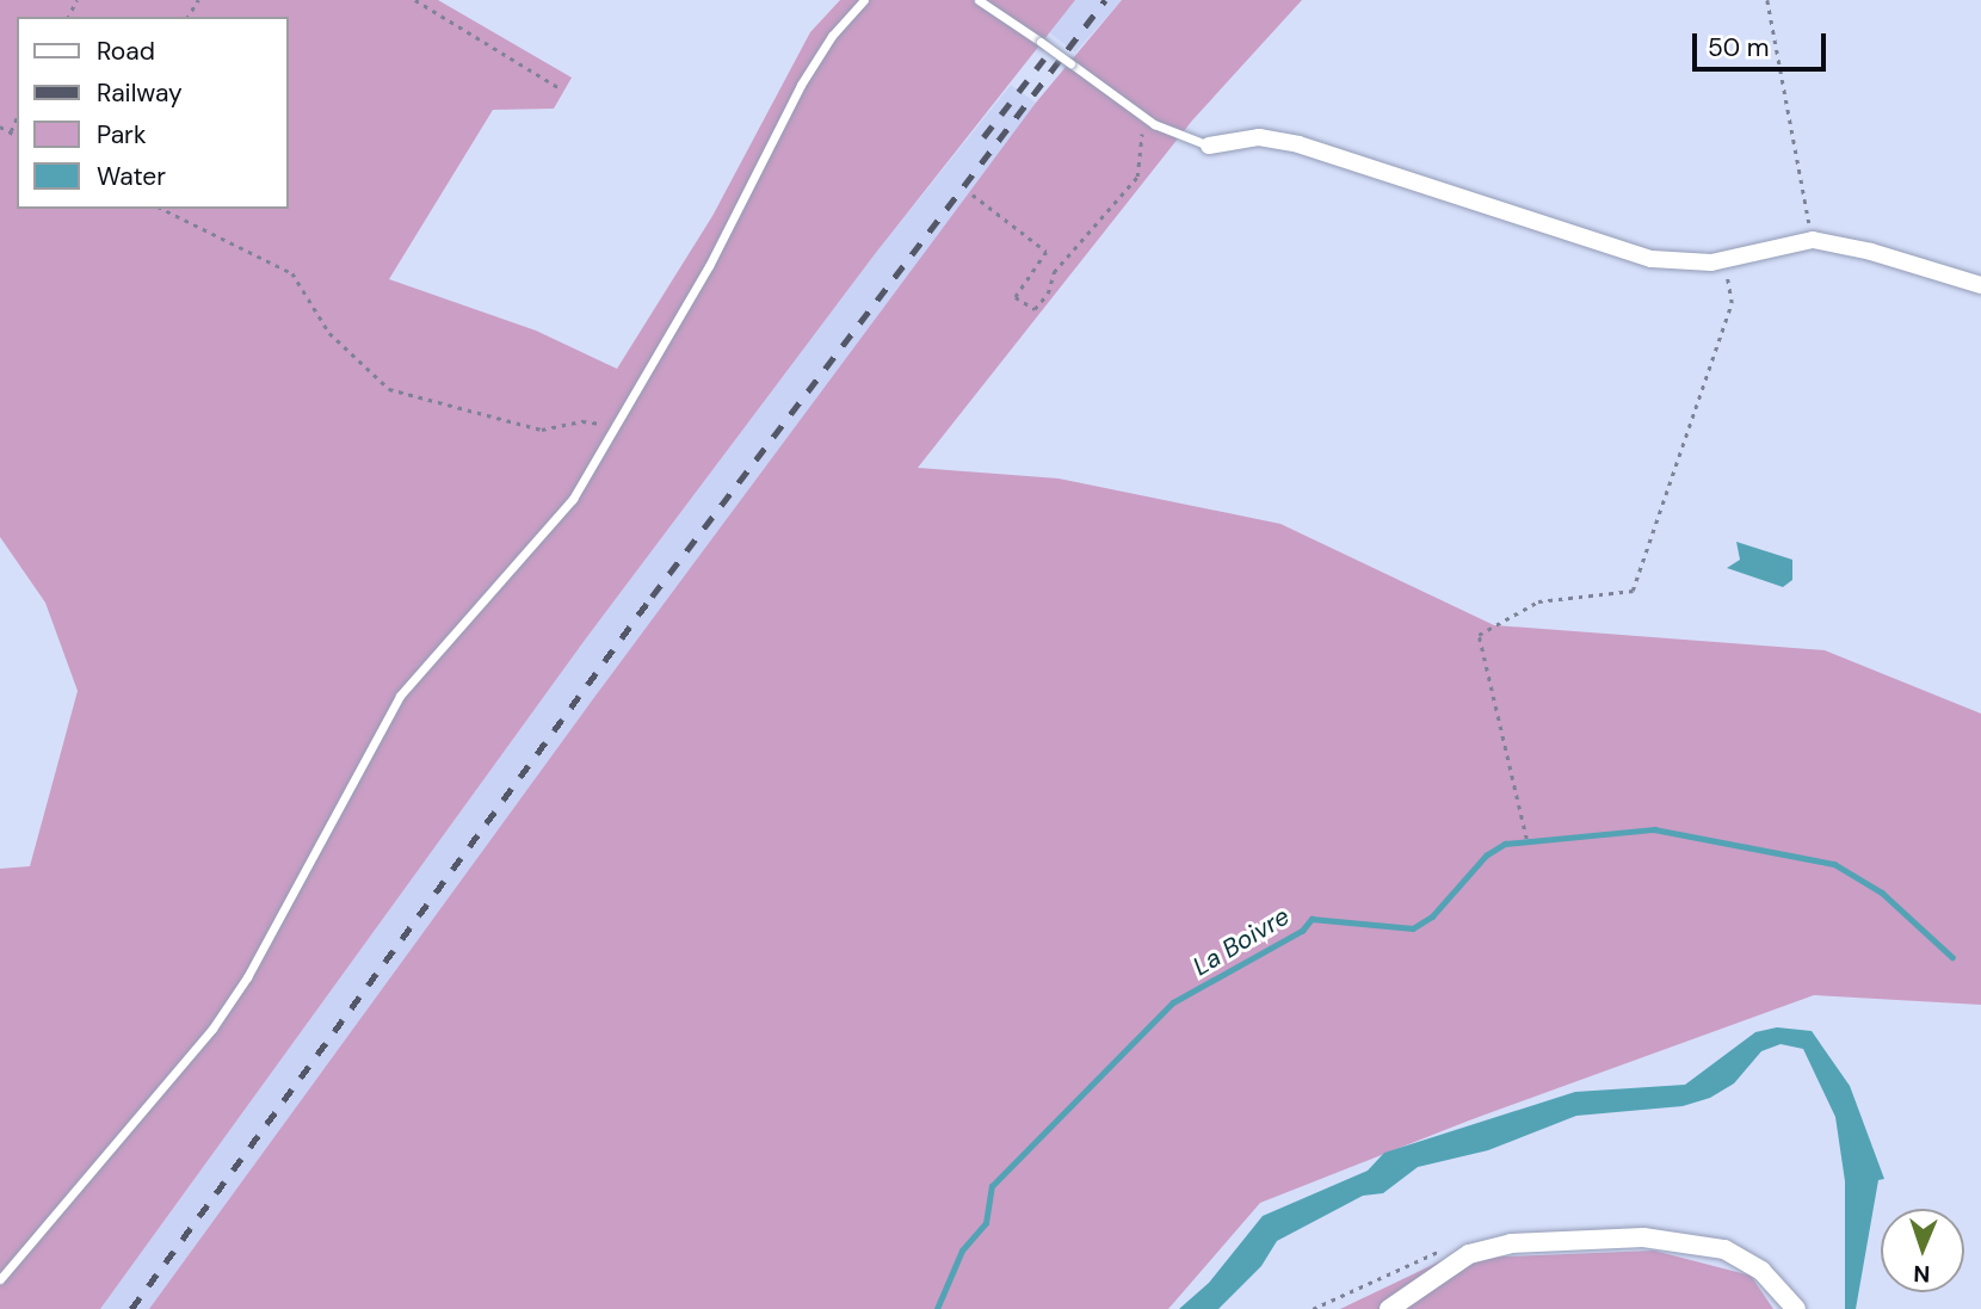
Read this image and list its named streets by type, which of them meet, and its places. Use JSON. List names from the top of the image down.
{
  "water": ["La Boivre"],
  "legend": [
    "Road",
    "Railway",
    "Park",
    "Water"
  ],
  "scale_bar": "50 m",
  "north": "bottom"
}
